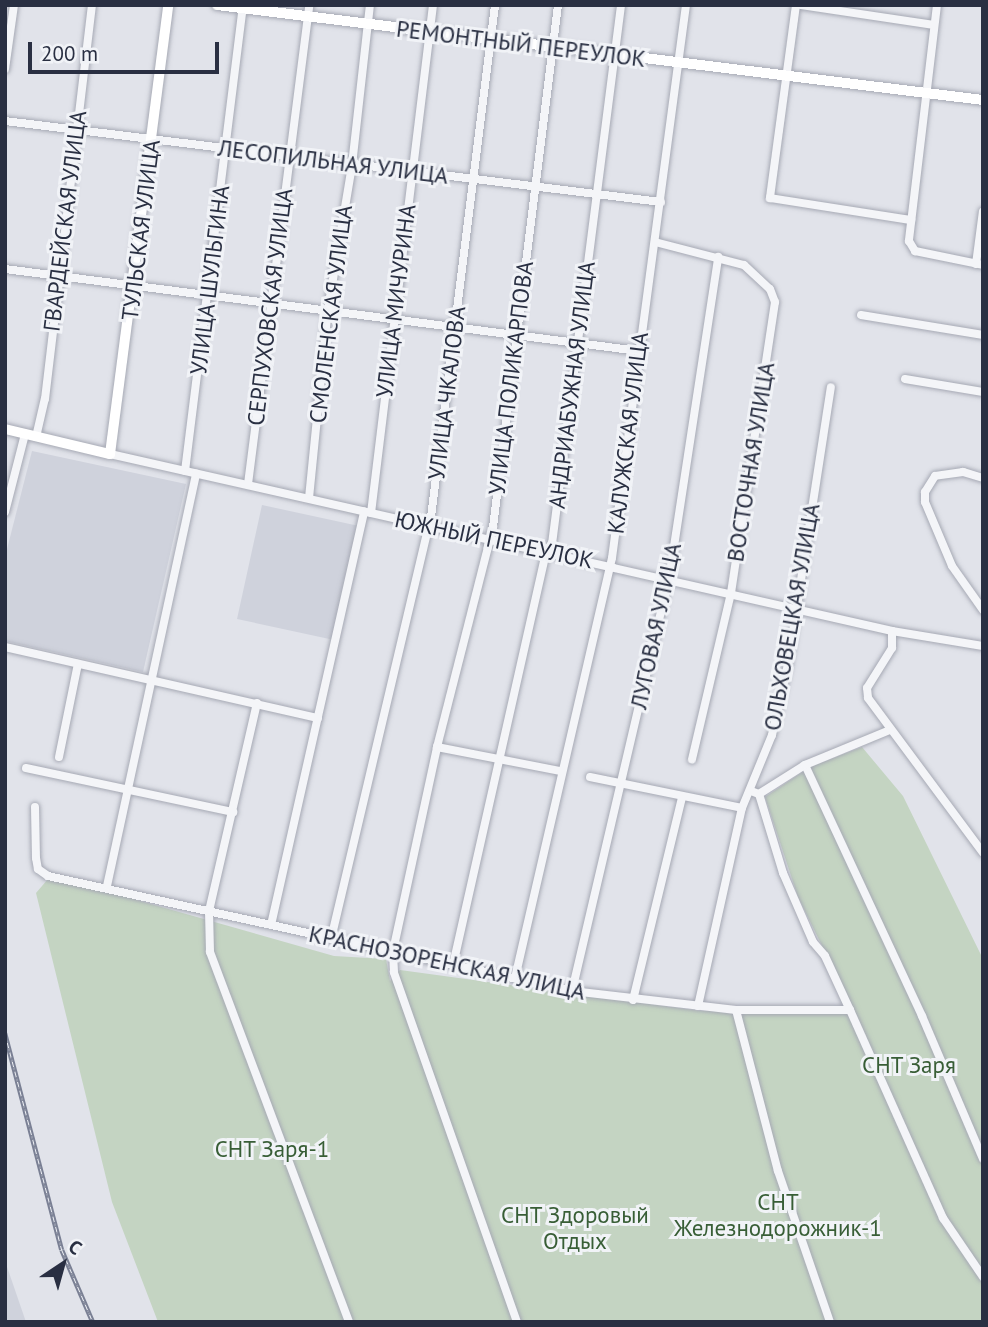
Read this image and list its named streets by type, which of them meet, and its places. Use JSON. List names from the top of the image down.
{
  "streets": {
    "main road": ["РЕМОНТНЫЙ ПЕРЕУЛОК", "ТУЛЬСКАЯ УЛИЦА", "ЮЖНЫЙ ПЕРЕУЛОК"],
    "street": [
      "ЛЕСОПИЛЬНАЯ УЛИЦА",
      "ГВАРДЕЙСКАЯ УЛИЦА",
      "УЛИЦА ШУЛЬГИНА",
      "УЛИЦА МИЧУРИНА",
      "СЕРПУХОВСКАЯ УЛИЦА",
      "СМОЛЕНСКАЯ УЛИЦА",
      "УЛИЦА ПОЛИКАРПОВА",
      "АНДРИАБУЖНАЯ УЛИЦА",
      "УЛИЦА ЧКАЛОВА",
      "КАЛУЖСКАЯ УЛИЦА",
      "ВОСТОЧНАЯ УЛИЦА",
      "ОЛЬХОВЕЦКАЯ УЛИЦА",
      "ЛУГОВАЯ УЛИЦА",
      "КРАСНОЗОРЕНСКАЯ УЛИЦА"
    ]
  },
  "crossings": [
    ["РЕМОНТНЫЙ ПЕРЕУЛОК", "УЛИЦА ШУЛЬГИНА"],
    ["РЕМОНТНЫЙ ПЕРЕУЛОК", "УЛИЦА МИЧУРИНА"],
    ["РЕМОНТНЫЙ ПЕРЕУЛОК", "СЕРПУХОВСКАЯ УЛИЦА"],
    ["РЕМОНТНЫЙ ПЕРЕУЛОК", "СМОЛЕНСКАЯ УЛИЦА"],
    ["РЕМОНТНЫЙ ПЕРЕУЛОК", "УЛИЦА ПОЛИКАРПОВА"],
    ["РЕМОНТНЫЙ ПЕРЕУЛОК", "АНДРИАБУЖНАЯ УЛИЦА"],
    ["РЕМОНТНЫЙ ПЕРЕУЛОК", "УЛИЦА ЧКАЛОВА"],
    ["РЕМОНТНЫЙ ПЕРЕУЛОК", "КАЛУЖСКАЯ УЛИЦА"],
    ["ЛЕСОПИЛЬНАЯ УЛИЦА", "ГВАРДЕЙСКАЯ УЛИЦА"],
    ["ЛЕСОПИЛЬНАЯ УЛИЦА", "ТУЛЬСКАЯ УЛИЦА"],
    ["ЛЕСОПИЛЬНАЯ УЛИЦА", "УЛИЦА ШУЛЬГИНА"],
    ["ЛЕСОПИЛЬНАЯ УЛИЦА", "УЛИЦА МИЧУРИНА"],
    ["ЛЕСОПИЛЬНАЯ УЛИЦА", "СЕРПУХОВСКАЯ УЛИЦА"],
    ["ЛЕСОПИЛЬНАЯ УЛИЦА", "СМОЛЕНСКАЯ УЛИЦА"],
    ["ЛЕСОПИЛЬНАЯ УЛИЦА", "УЛИЦА ПОЛИКАРПОВА"],
    ["ЛЕСОПИЛЬНАЯ УЛИЦА", "АНДРИАБУЖНАЯ УЛИЦА"],
    ["ЛЕСОПИЛЬНАЯ УЛИЦА", "УЛИЦА ЧКАЛОВА"],
    ["ЛЕСОПИЛЬНАЯ УЛИЦА", "КАЛУЖСКАЯ УЛИЦА"],
    ["ГВАРДЕЙСКАЯ УЛИЦА", "ЮЖНЫЙ ПЕРЕУЛОК"],
    ["ТУЛЬСКАЯ УЛИЦА", "ЮЖНЫЙ ПЕРЕУЛОК"],
    ["УЛИЦА ШУЛЬГИНА", "ЮЖНЫЙ ПЕРЕУЛОК"],
    ["УЛИЦА МИЧУРИНА", "ЮЖНЫЙ ПЕРЕУЛОК"],
    ["УЛИЦА МИЧУРИНА", "КРАСНОЗОРЕНСКАЯ УЛИЦА"],
    ["СЕРПУХОВСКАЯ УЛИЦА", "ЮЖНЫЙ ПЕРЕУЛОК"],
    ["СМОЛЕНСКАЯ УЛИЦА", "ЮЖНЫЙ ПЕРЕУЛОК"],
    ["УЛИЦА ПОЛИКАРПОВА", "ЮЖНЫЙ ПЕРЕУЛОК"],
    ["УЛИЦА ПОЛИКАРПОВА", "КРАСНОЗОРЕНСКАЯ УЛИЦА"],
    ["АНДРИАБУЖНАЯ УЛИЦА", "ЮЖНЫЙ ПЕРЕУЛОК"],
    ["АНДРИАБУЖНАЯ УЛИЦА", "КРАСНОЗОРЕНСКАЯ УЛИЦА"],
    ["УЛИЦА ЧКАЛОВА", "ЮЖНЫЙ ПЕРЕУЛОК"],
    ["УЛИЦА ЧКАЛОВА", "КРАСНОЗОРЕНСКАЯ УЛИЦА"],
    ["КАЛУЖСКАЯ УЛИЦА", "ВОСТОЧНАЯ УЛИЦА"],
    ["КАЛУЖСКАЯ УЛИЦА", "ЮЖНЫЙ ПЕРЕУЛОК"],
    ["КАЛУЖСКАЯ УЛИЦА", "КРАСНОЗОРЕНСКАЯ УЛИЦА"],
    ["ВОСТОЧНАЯ УЛИЦА", "ЮЖНЫЙ ПЕРЕУЛОК"],
    ["ВОСТОЧНАЯ УЛИЦА", "ЛУГОВАЯ УЛИЦА"],
    ["ЮЖНЫЙ ПЕРЕУЛОК", "ОЛЬХОВЕЦКАЯ УЛИЦА"],
    ["ЮЖНЫЙ ПЕРЕУЛОК", "ЛУГОВАЯ УЛИЦА"],
    ["ОЛЬХОВЕЦКАЯ УЛИЦА", "КРАСНОЗОРЕНСКАЯ УЛИЦА"],
    ["ЛУГОВАЯ УЛИЦА", "КРАСНОЗОРЕНСКАЯ УЛИЦА"]
  ],
  "parks": [
    "СНТ Заря",
    "СНТ Заря-1",
    "СНТ Железнодорожник-1",
    "СНТ Здоровый Отдых"
  ],
  "scale_bar": "200 m",
  "north": "top right"
}
